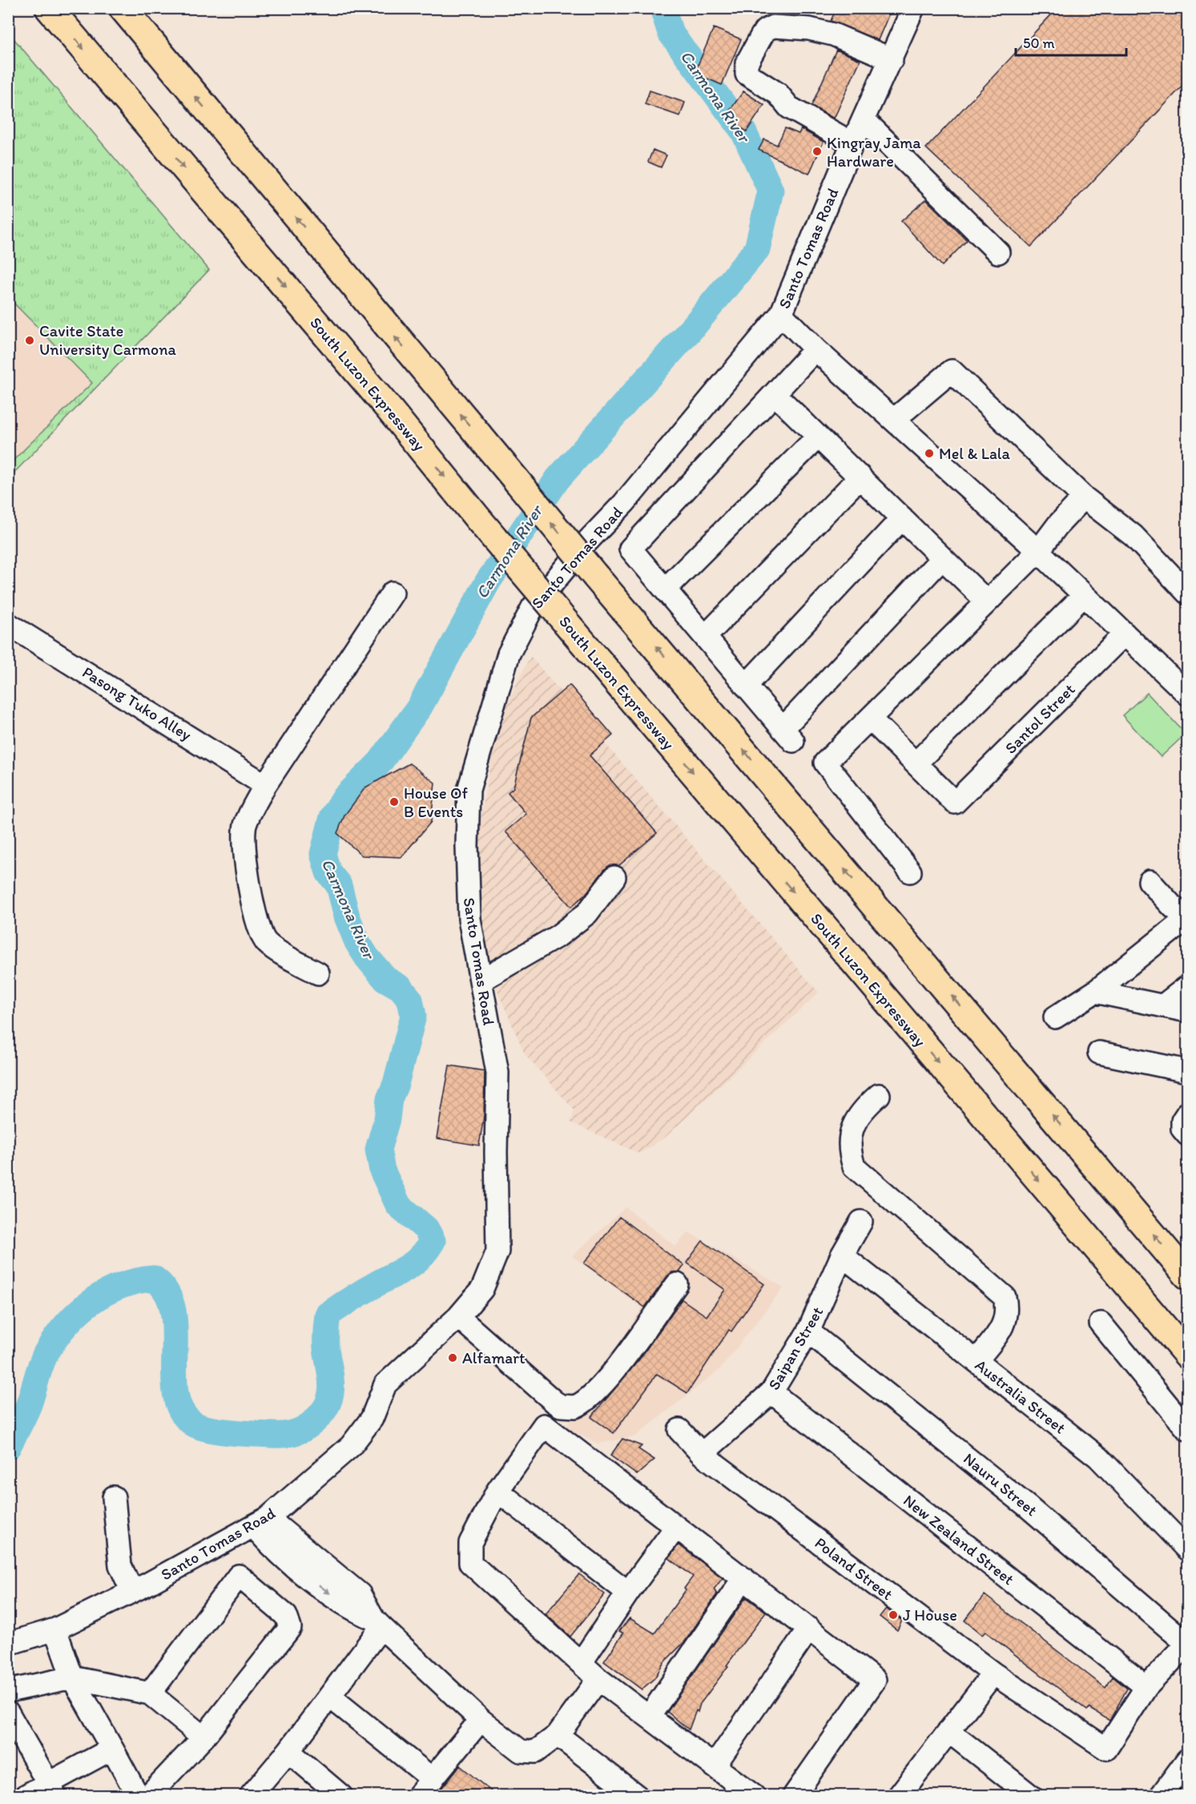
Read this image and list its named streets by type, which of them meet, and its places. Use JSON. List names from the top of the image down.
{
  "streets": {
    "highway": ["South Luzon Expressway"],
    "street": [
      "Santo Tomas Road",
      "Pasong Tuko Alley",
      "Santol Street",
      "Saipan Street",
      "Australia Street",
      "Nauru Street",
      "New Zealand Street",
      "Poland Street"
    ]
  },
  "crossings": [
    ["Saipan Street", "Australia Street"],
    ["Saipan Street", "Nauru Street"],
    ["Saipan Street", "New Zealand Street"],
    ["Saipan Street", "Poland Street"],
    ["New Zealand Street", "Poland Street"]
  ],
  "water": ["Carmona River"],
  "places": [
    "Kingray Jama Hardware",
    "Cavite State University Carmona",
    "Mel & Lala",
    "House Of B Events",
    "Alfamart",
    "J House"
  ],
  "scale_bar": "50 m"
}
